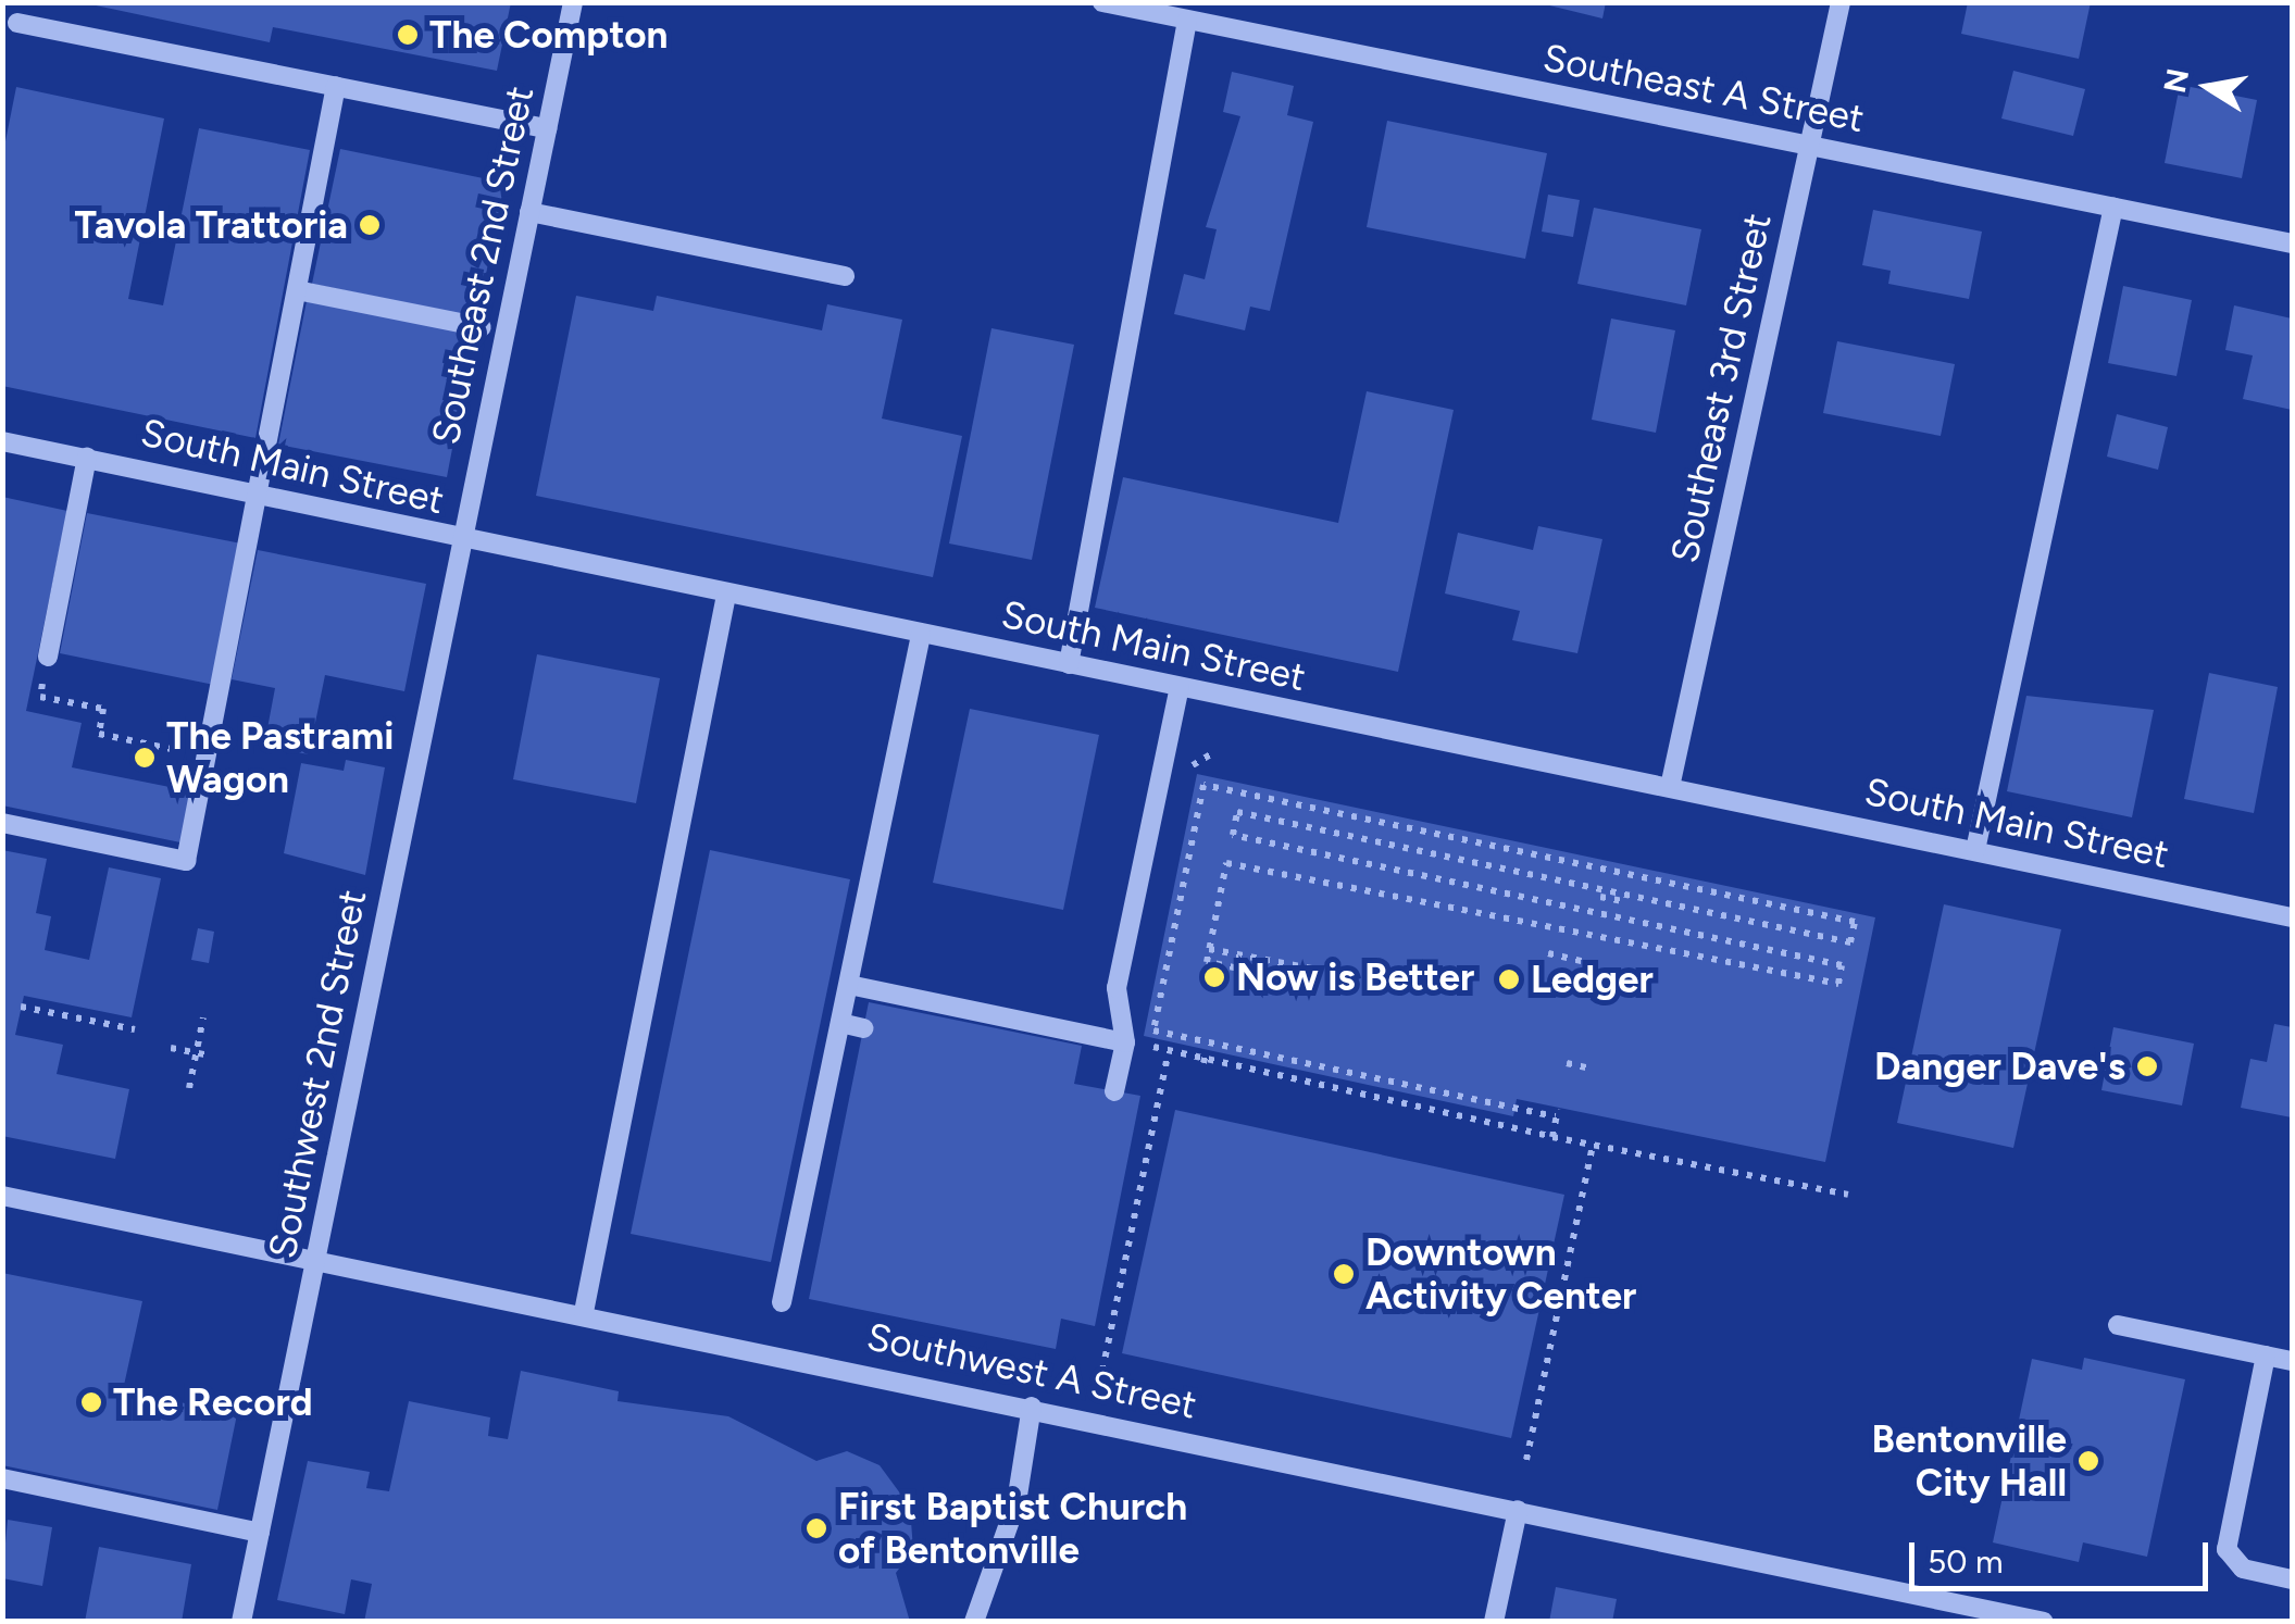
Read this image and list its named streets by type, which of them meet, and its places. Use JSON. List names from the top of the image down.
{
  "streets": {
    "street": [
      "Southeast A Street",
      "Southeast 2nd Street",
      "Southeast 3rd Street",
      "South Main Street",
      "Southwest 2nd Street",
      "Southwest A Street"
    ]
  },
  "crossings": [
    ["Southeast A Street", "Southeast 3rd Street"],
    ["Southeast 2nd Street", "South Main Street"],
    ["Southeast 2nd Street", "Southwest 2nd Street"],
    ["Southeast 3rd Street", "South Main Street"],
    ["South Main Street", "Southwest 2nd Street"],
    ["Southwest 2nd Street", "Southwest A Street"]
  ],
  "places": [
    "The Compton",
    "Tavola Trattoria",
    "The Pastrami Wagon",
    "Now is Better",
    "Ledger",
    "Danger Dave's",
    "Downtown Activity Center",
    "The Record",
    "Bentonville City Hall",
    "First Baptist Church of Bentonville"
  ],
  "scale_bar": "50 m",
  "north": "left"
}
